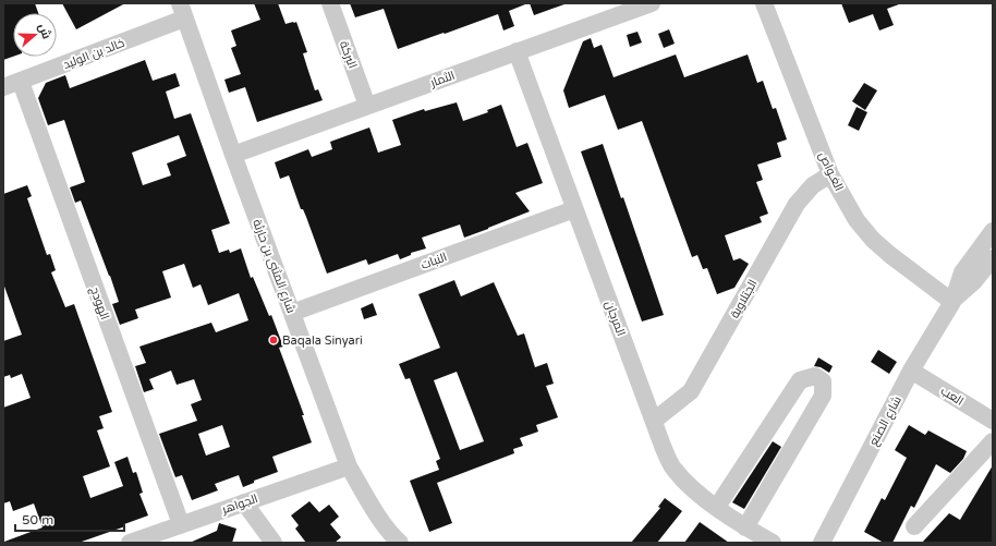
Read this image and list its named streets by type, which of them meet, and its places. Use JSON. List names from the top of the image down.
{
  "streets": {
    "street": [
      "خالد بن الوليد",
      "البركة",
      "الثمار",
      "الغـواص",
      "النبات",
      "شارع المثنى بن حارثة",
      "الجتلاوية",
      "الهودج",
      "المرجان",
      "العب",
      "شارع الصنع",
      "الجواهر"
    ]
  },
  "crossings": [
    ["خالد بن الوليد", "شارع المثنى بن حارثة"],
    ["خالد بن الوليد", "الهودج"],
    ["البركة", "الثمار"],
    ["الثمار", "شارع المثنى بن حارثة"],
    ["الثمار", "المرجان"],
    ["الغـواص", "الجتلاوية"],
    ["الغـواص", "شارع الصنع"],
    ["النبات", "شارع المثنى بن حارثة"],
    ["النبات", "المرجان"],
    ["شارع المثنى بن حارثة", "الجواهر"],
    ["الجتلاوية", "المرجان"],
    ["الهودج", "الجواهر"],
    ["العب", "شارع الصنع"]
  ],
  "places": ["Baqala Sinyari"],
  "scale_bar": "50 m",
  "north": "right"
}
